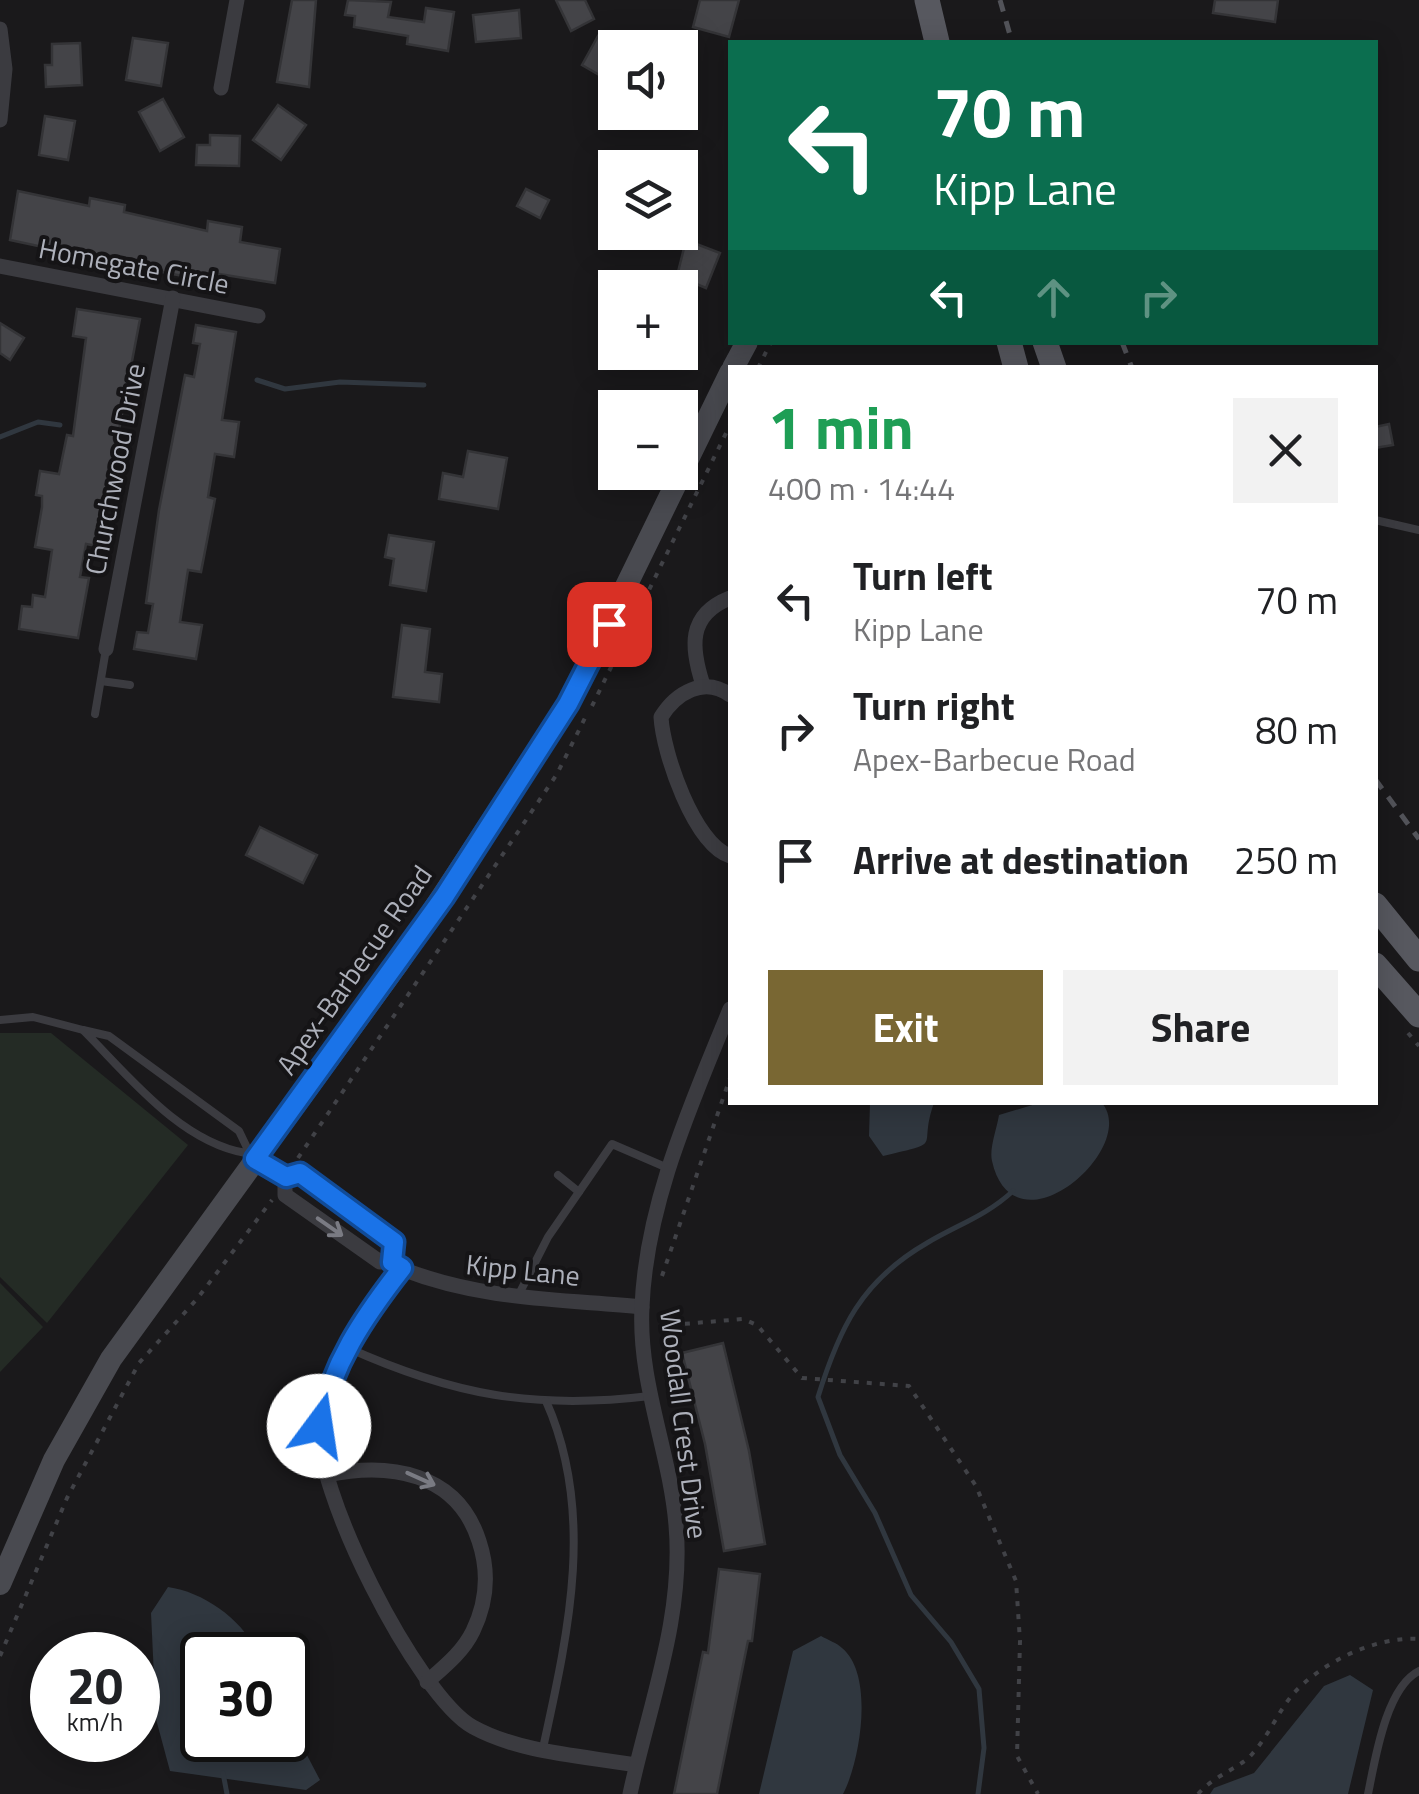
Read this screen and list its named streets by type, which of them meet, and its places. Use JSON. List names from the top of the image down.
{
  "streets": {
    "street": [
      "Homegate Circle",
      "Churchwood Drive",
      "Apex-Barbecue Road",
      "Kipp Lane",
      "Woodall Crest Drive"
    ]
  },
  "crossings": [
    ["Homegate Circle", "Churchwood Drive"],
    ["Kipp Lane", "Woodall Crest Drive"]
  ],
  "page": {
    "map_buttons": ["+", "−"],
    "turn": ["70 m", "Kipp Lane"],
    "heading": ["1 min", "400 m · 14:44"],
    "list": [
      {
        "name": "Turn left",
        "note": "Kipp Lane",
        "value": "70 m"
      },
      {
        "name": "Turn right",
        "note": "Apex-Barbecue Road",
        "value": "80 m"
      },
      {
        "name": "Arrive at destination",
        "value": "250 m"
      }
    ],
    "buttons": ["Exit", "Share"],
    "speed": "20 km/h",
    "limit": "30"
  }
}
